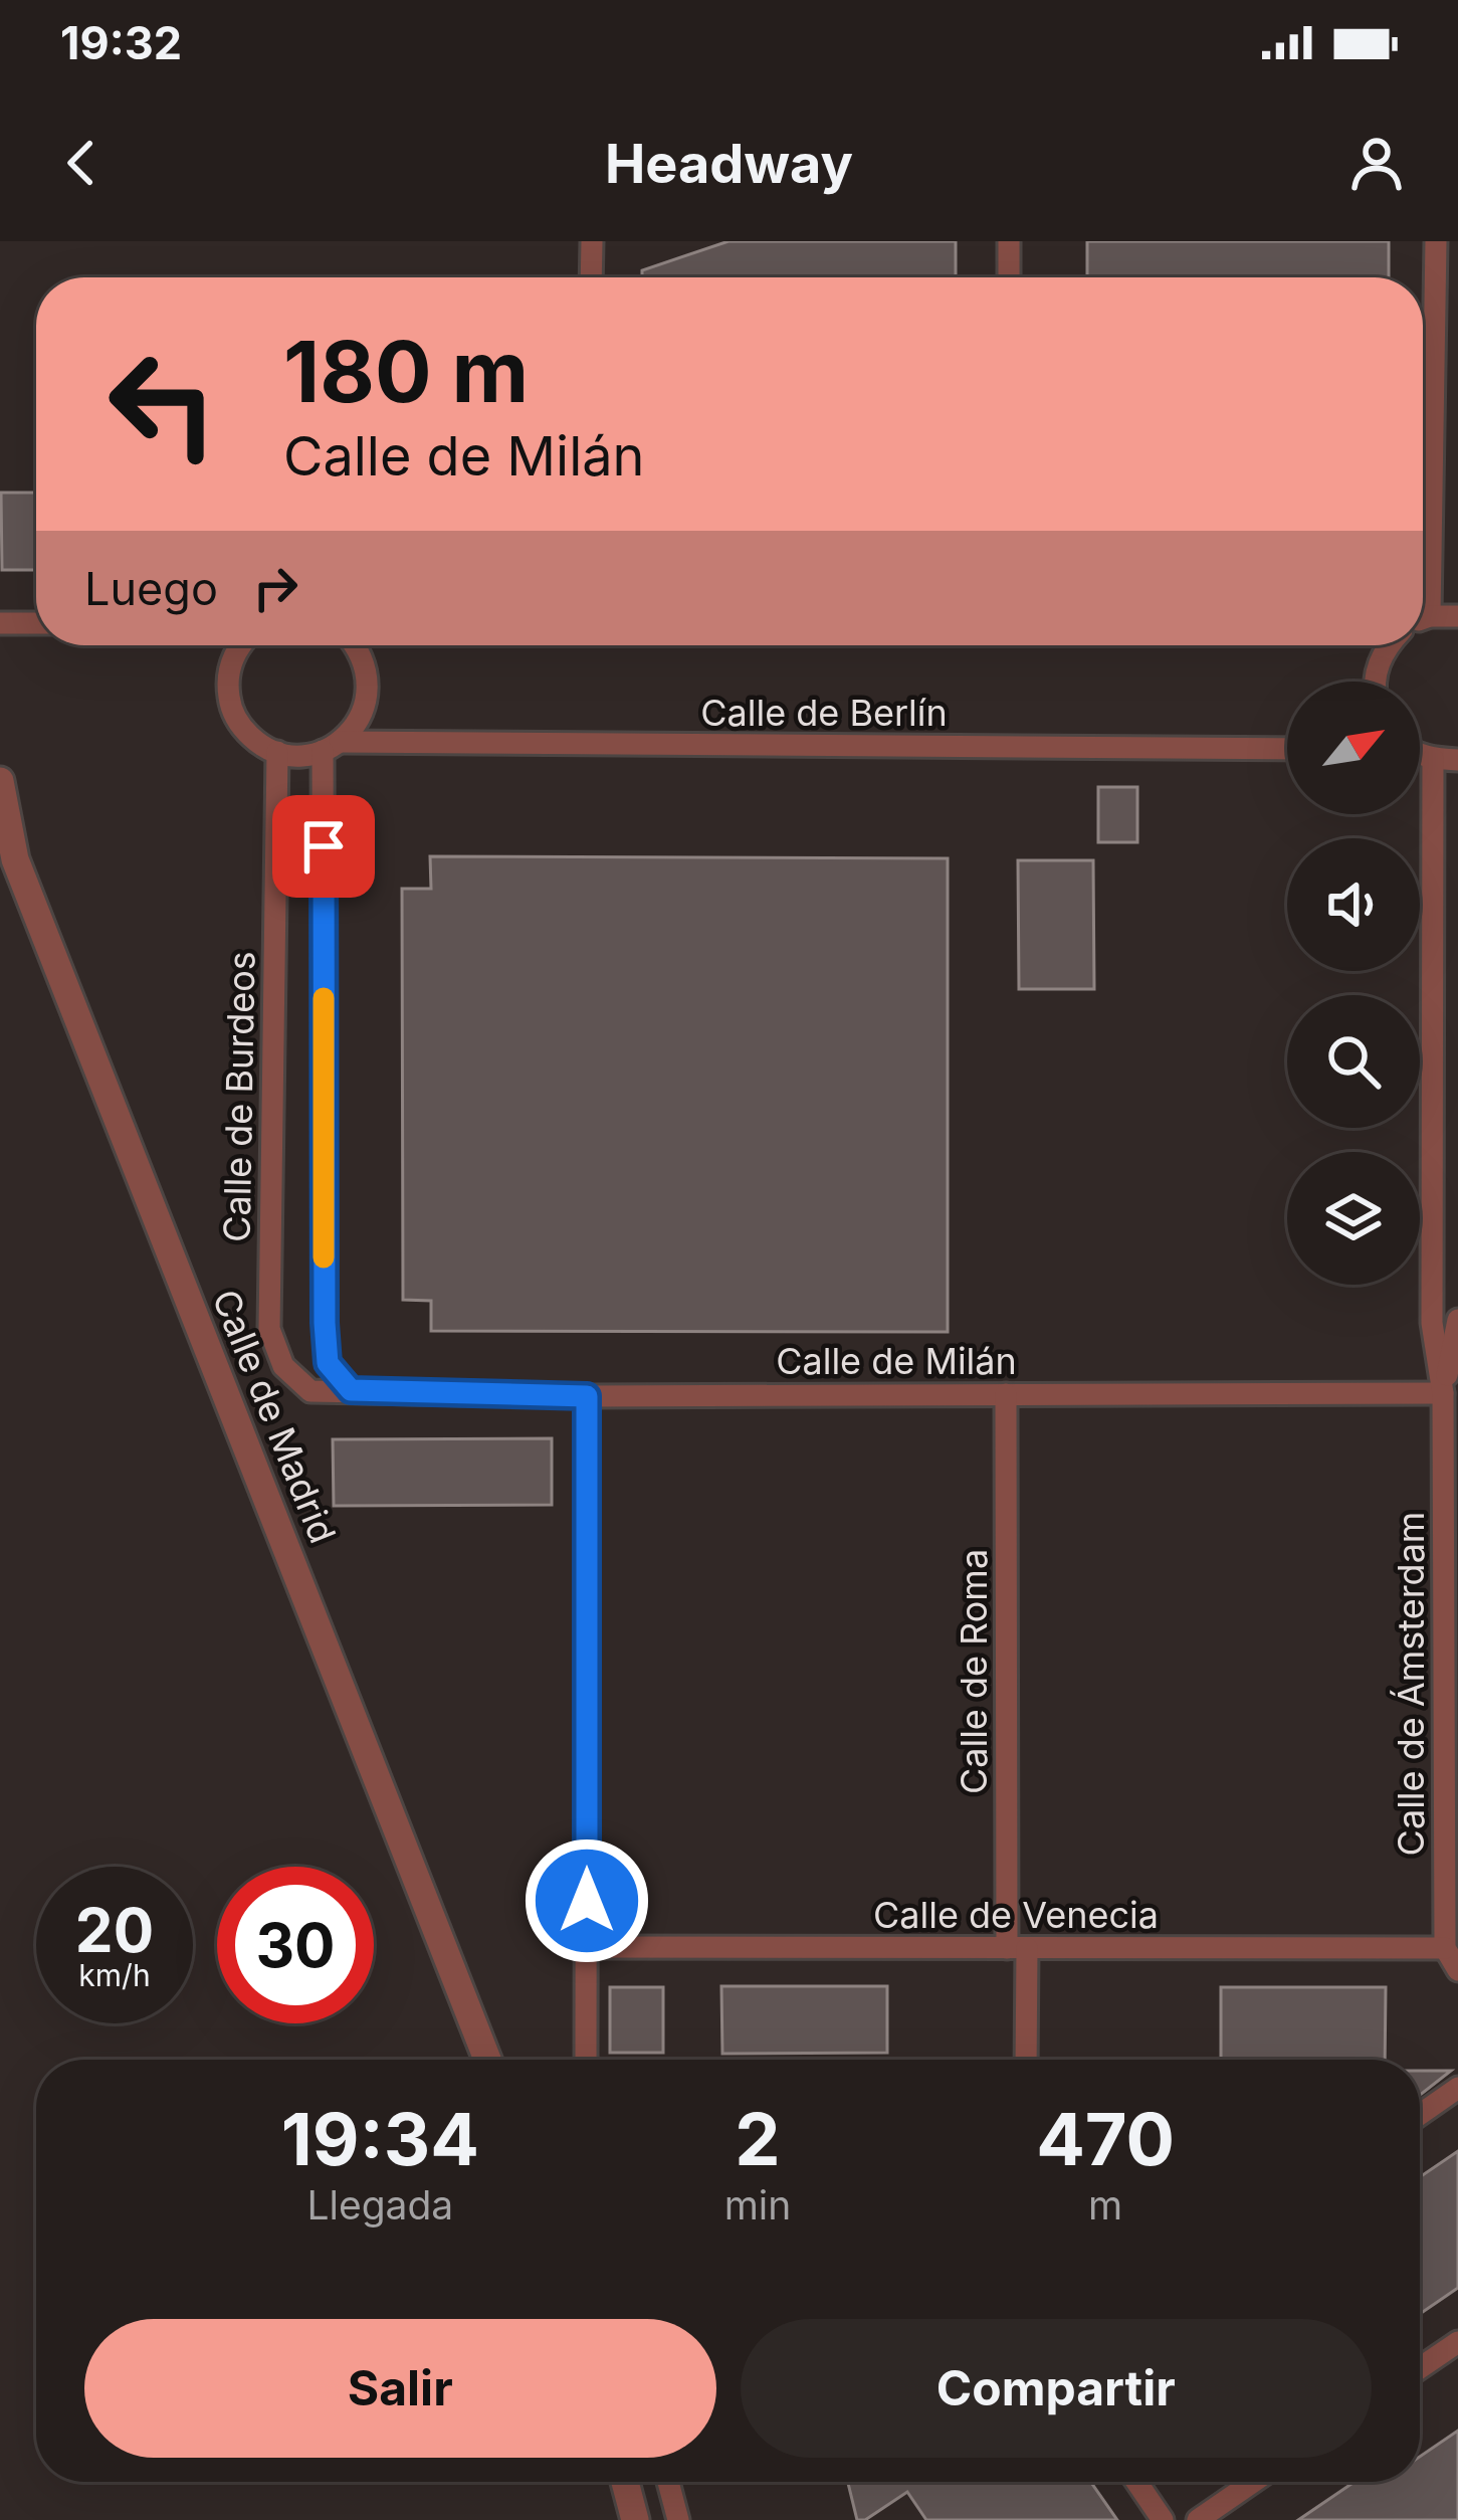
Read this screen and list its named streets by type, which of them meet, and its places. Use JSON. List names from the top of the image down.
{
  "streets": {
    "street": [
      "Calle de Berlín",
      "Calle de Burdeos",
      "Calle de Milán",
      "Calle de Madrid",
      "Calle de Roma",
      "Calle de Ámsterdam",
      "Calle de Venecia"
    ]
  },
  "crossings": [
    ["Calle de Berlín", "Calle de Burdeos"],
    ["Calle de Burdeos", "Calle de Milán"],
    ["Calle de Milán", "Calle de Roma"],
    ["Calle de Milán", "Calle de Ámsterdam"],
    ["Calle de Roma", "Calle de Venecia"],
    ["Calle de Ámsterdam", "Calle de Venecia"]
  ],
  "north": "top right",
  "page": {
    "status": "19:32",
    "header": "Headway",
    "turn": ["180 m", "Calle de Milán"],
    "then": "Luego",
    "speed": "20 km/h",
    "limit": "30",
    "eta": [
      "19:34",
      "Llegada",
      "2",
      "min",
      "470",
      "m"
    ],
    "buttons": ["Salir", "Compartir"]
  }
}
